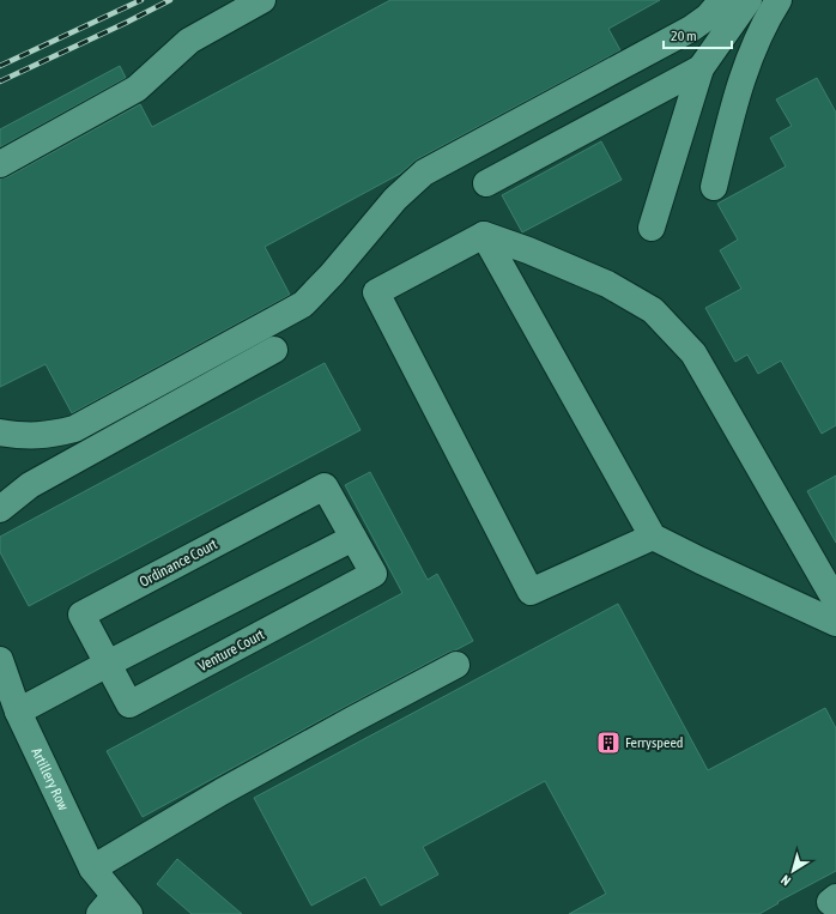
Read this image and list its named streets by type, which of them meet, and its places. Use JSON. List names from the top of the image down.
{
  "streets": {
    "lane": ["Ordinance Court", "Venture Court", "Artillery Row"]
  },
  "crossings": [
    ["Ordinance Court", "Venture Court"]
  ],
  "places": {
    "building": ["Ferryspeed"]
  },
  "scale_bar": "20 m",
  "north": "bottom left"
}
